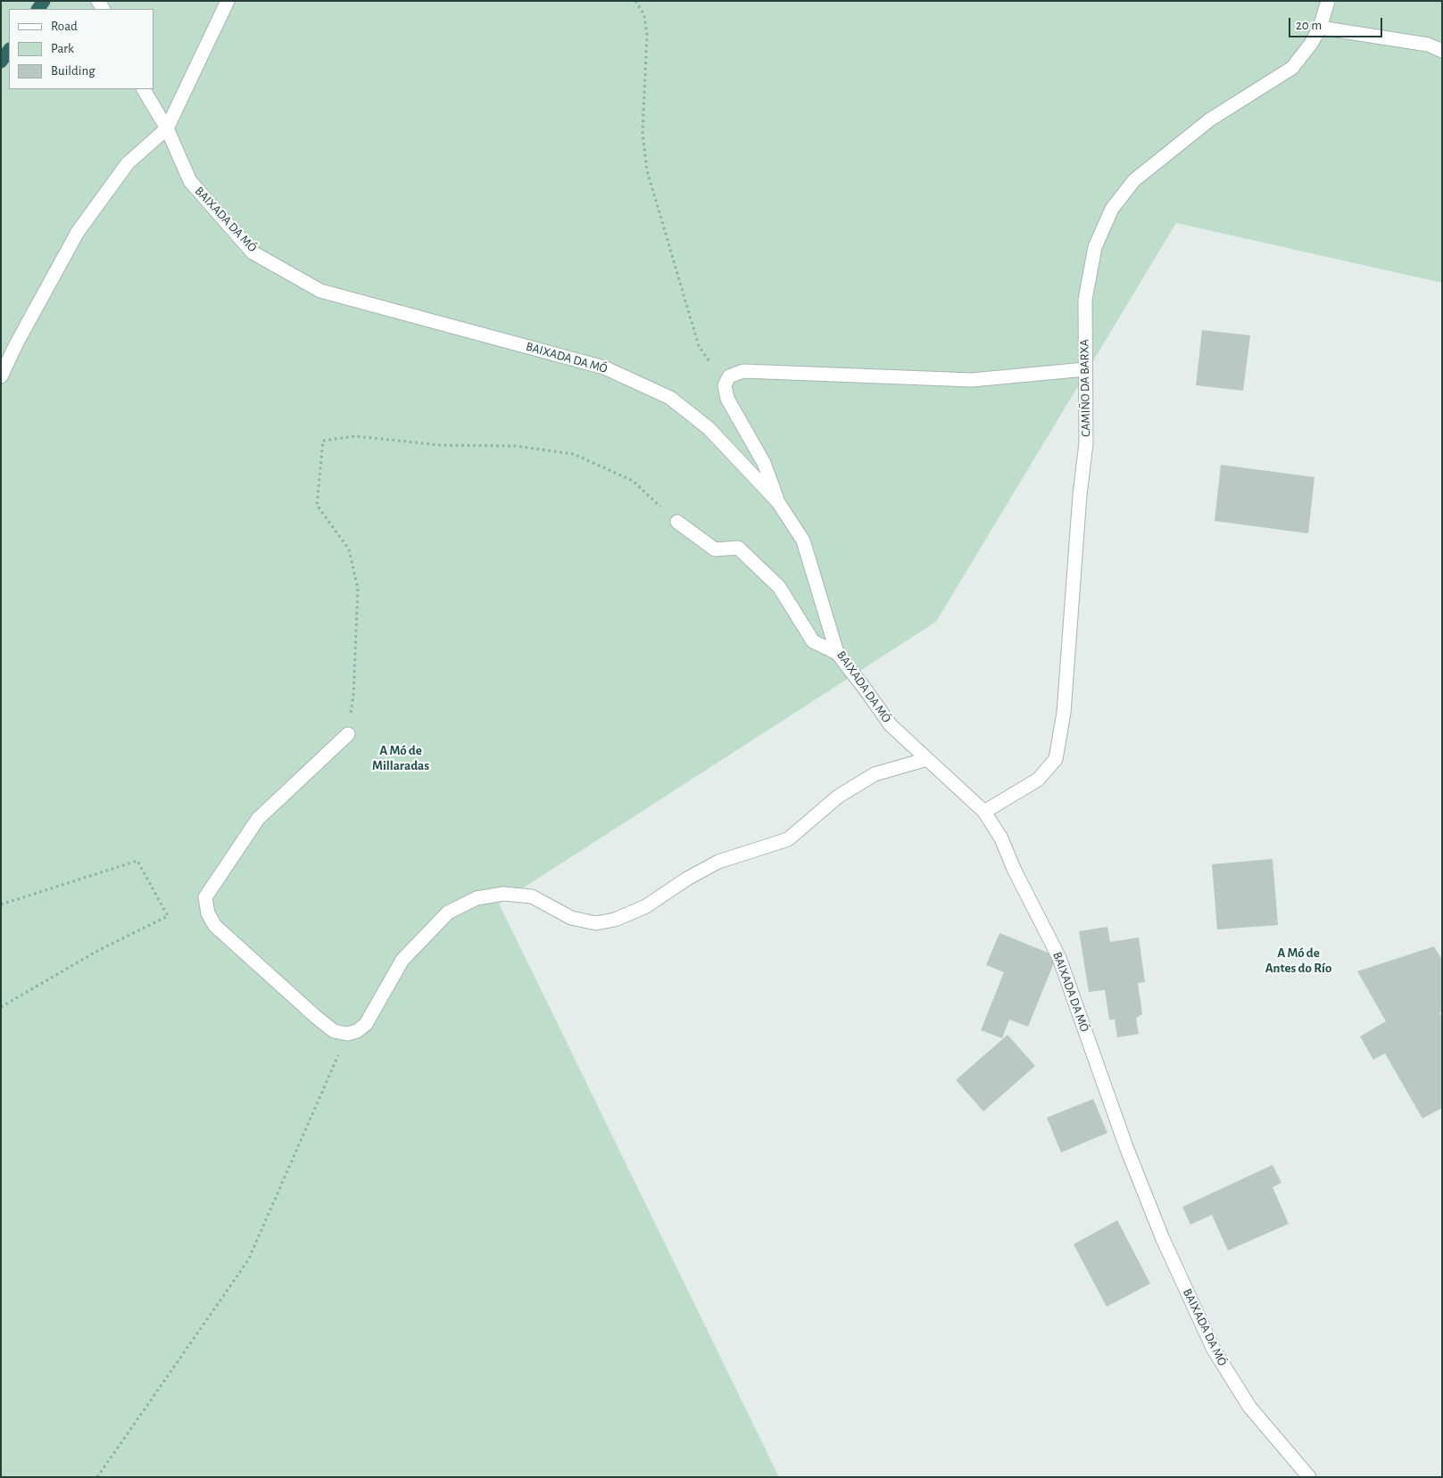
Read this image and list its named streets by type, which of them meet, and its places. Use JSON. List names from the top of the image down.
{
  "streets": {
    "street": ["BAIXADA DA MÓ", "CAMIÑO DA BARXA"]
  },
  "crossings": [
    ["BAIXADA DA MÓ", "CAMIÑO DA BARXA"]
  ],
  "districts": ["A Mó de Millaradas", "A Mó de Antes do Río"],
  "legend": ["Road", "Park", "Building"],
  "scale_bar": "20 m"
}
